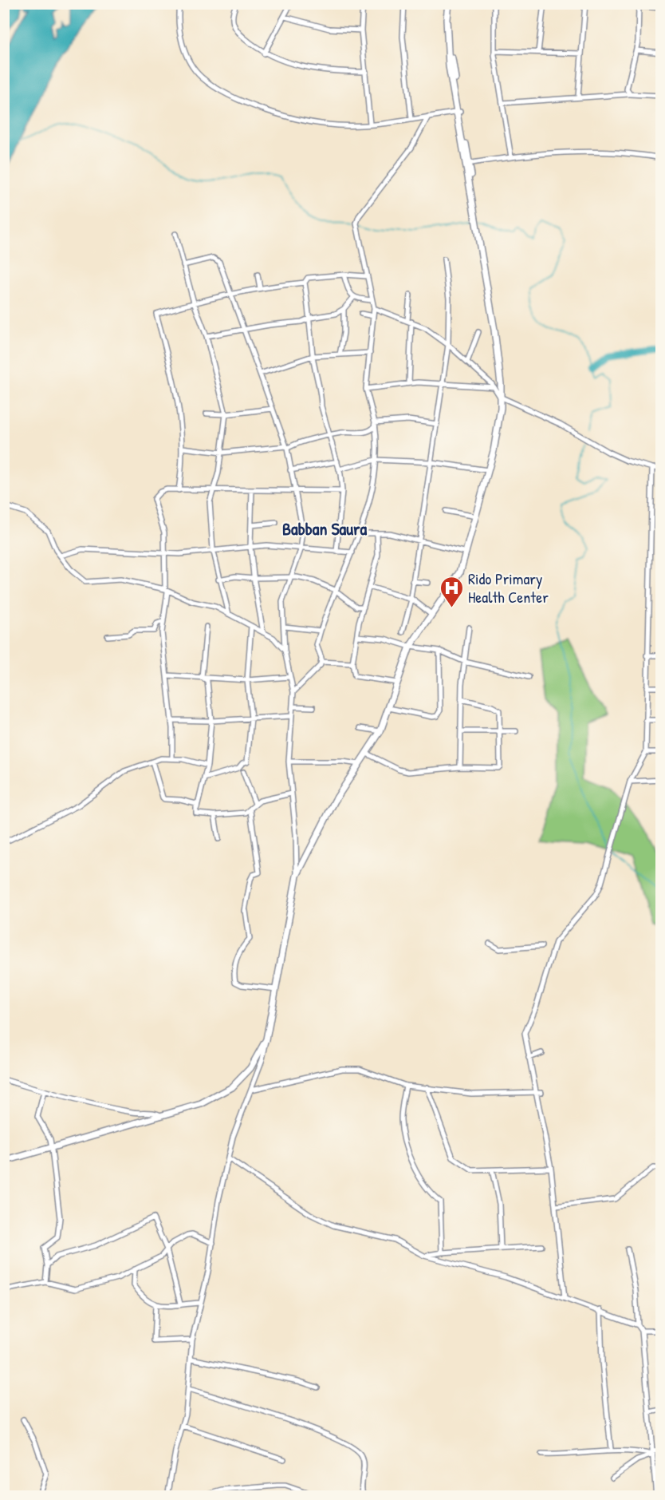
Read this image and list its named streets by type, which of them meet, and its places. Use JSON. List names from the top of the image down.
{
  "districts": ["Babban Saura"],
  "places": {
    "hospital": ["Rido Primary Health Center"]
  }
}
